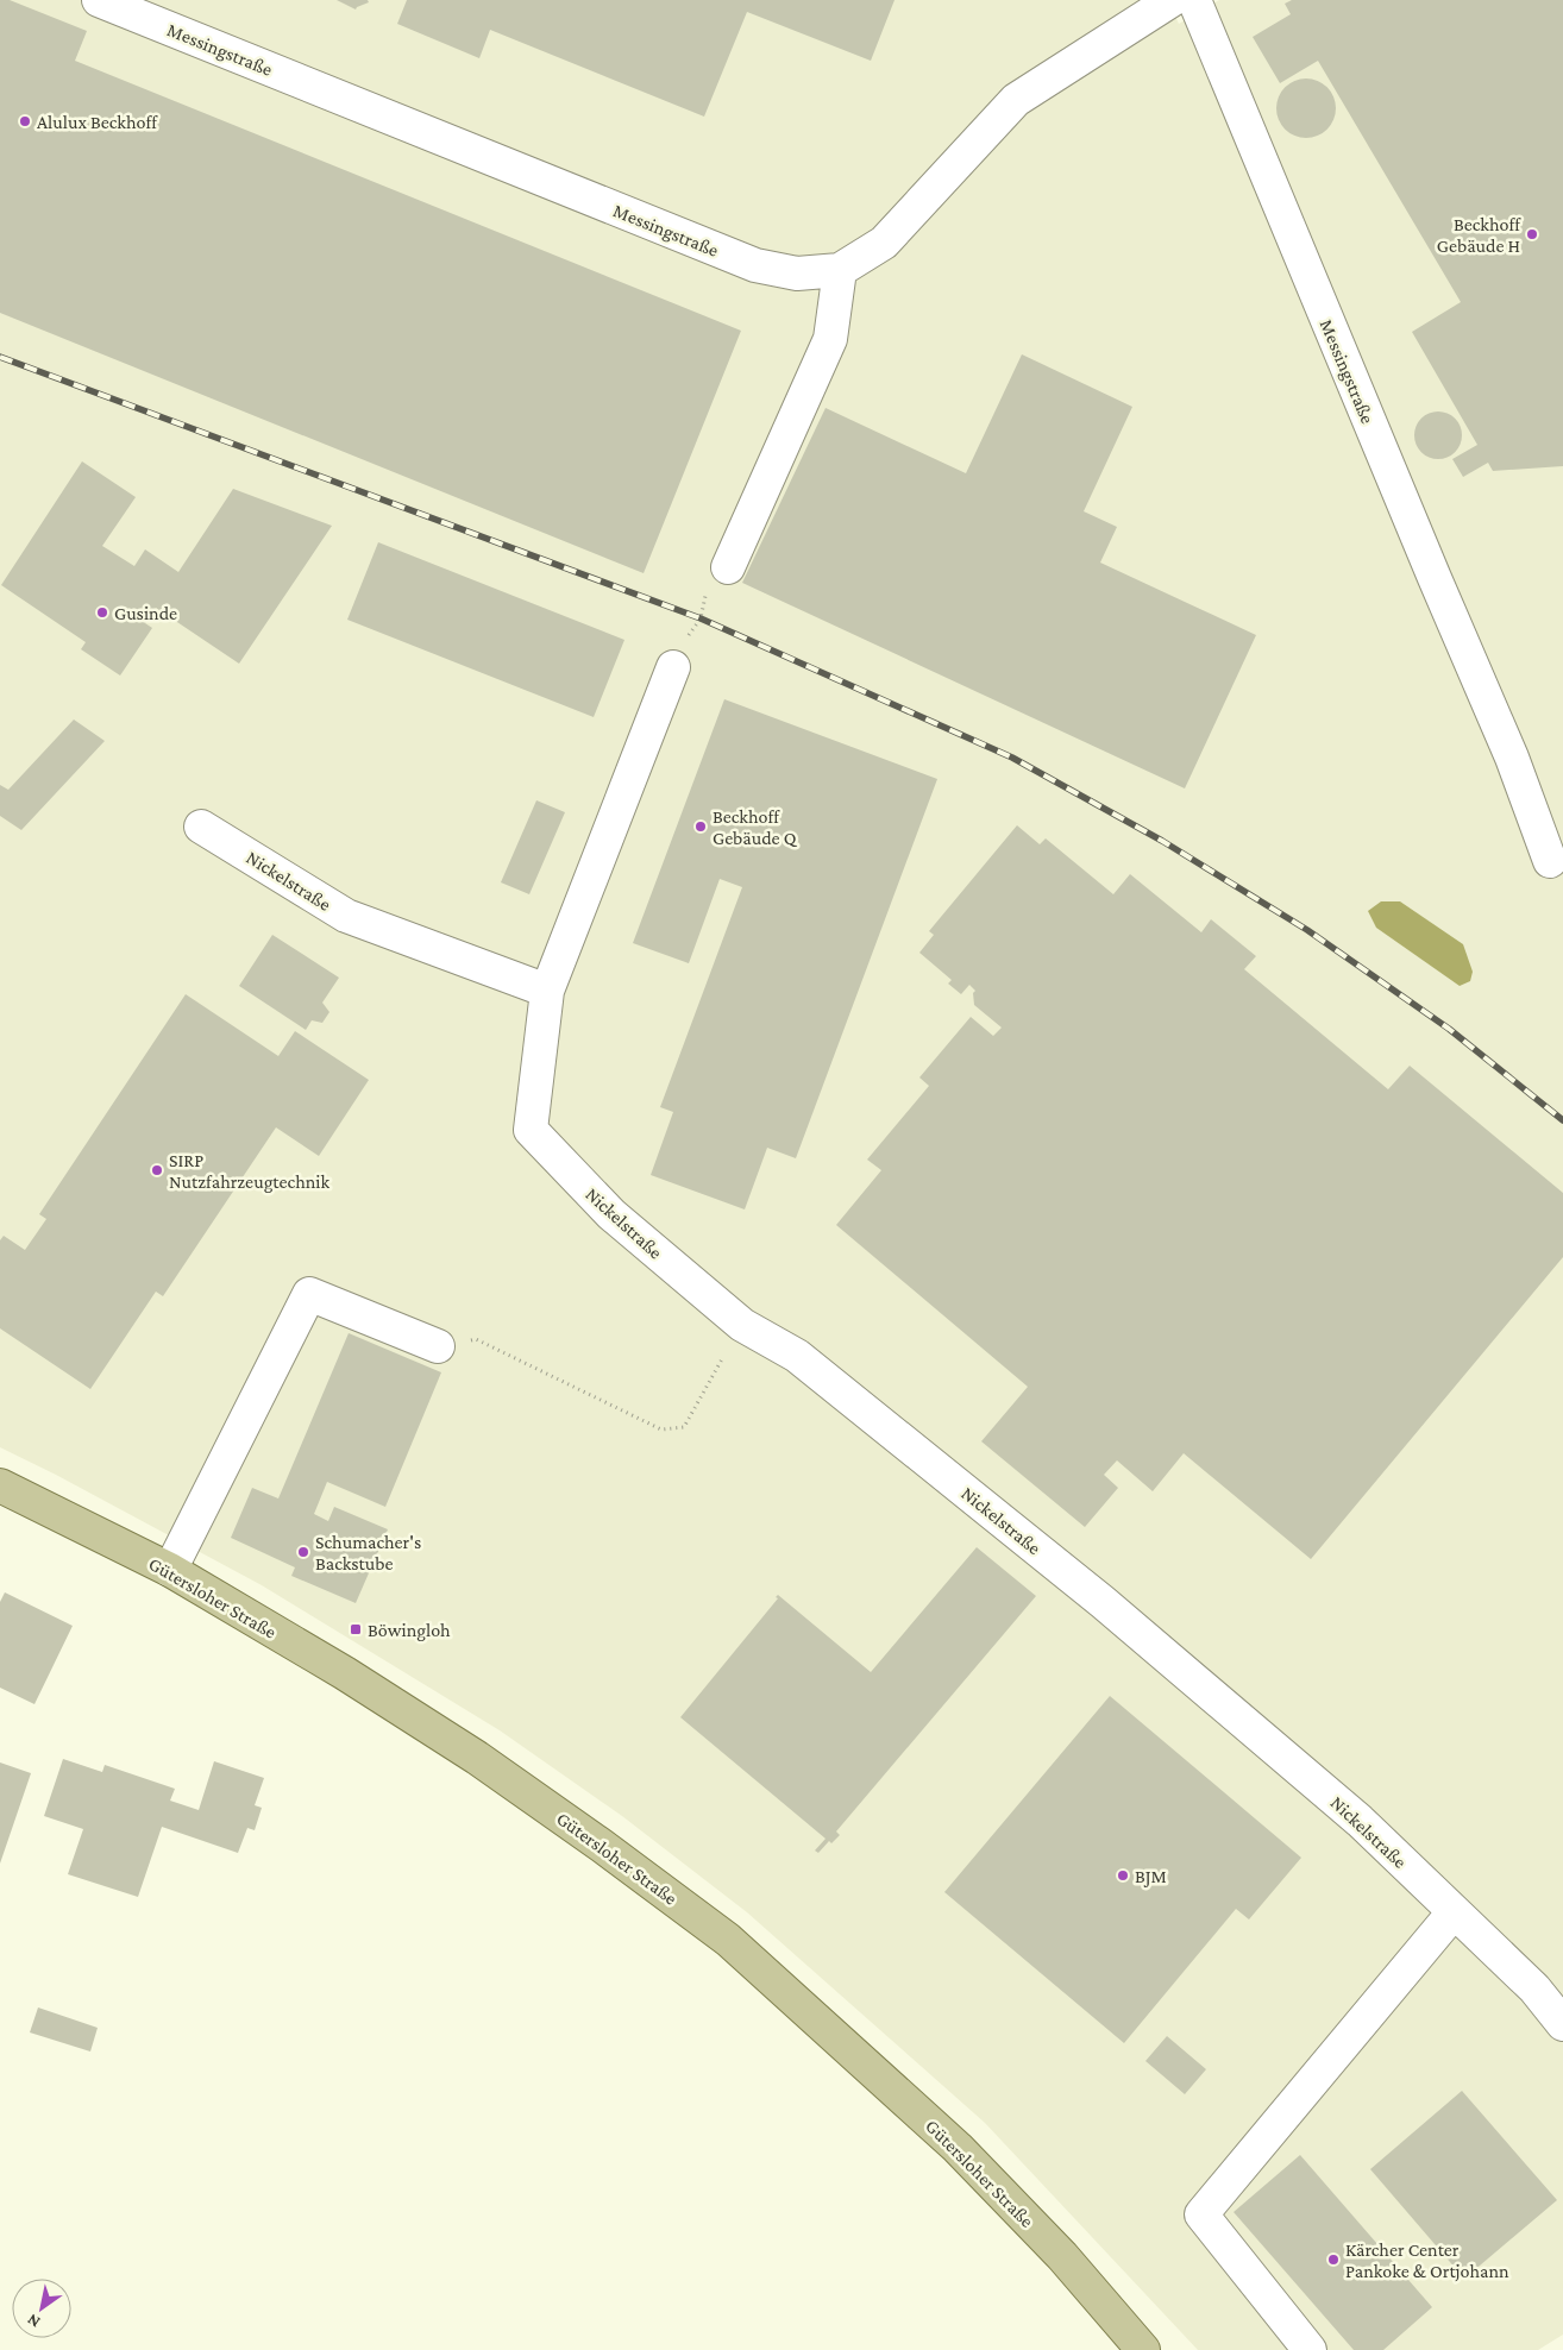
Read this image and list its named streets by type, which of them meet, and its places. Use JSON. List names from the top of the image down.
{
  "streets": {
    "main road": ["Gütersloher Straße"],
    "street": ["Messingstraße", "Nickelstraße"]
  },
  "places": {
    "other": [
      "Alulux Beckhoff",
      "Beckhoff Gebäude H",
      "Gusinde",
      "Beckhoff Gebäude Q",
      "SIRP Nutzfahrzeugtechnik",
      "Schumacher's Backstube",
      "BJM",
      "Kärcher Center Pankoke & Ortjohann"
    ],
    "transit": ["Böwingloh"]
  },
  "north": "bottom left"
}
